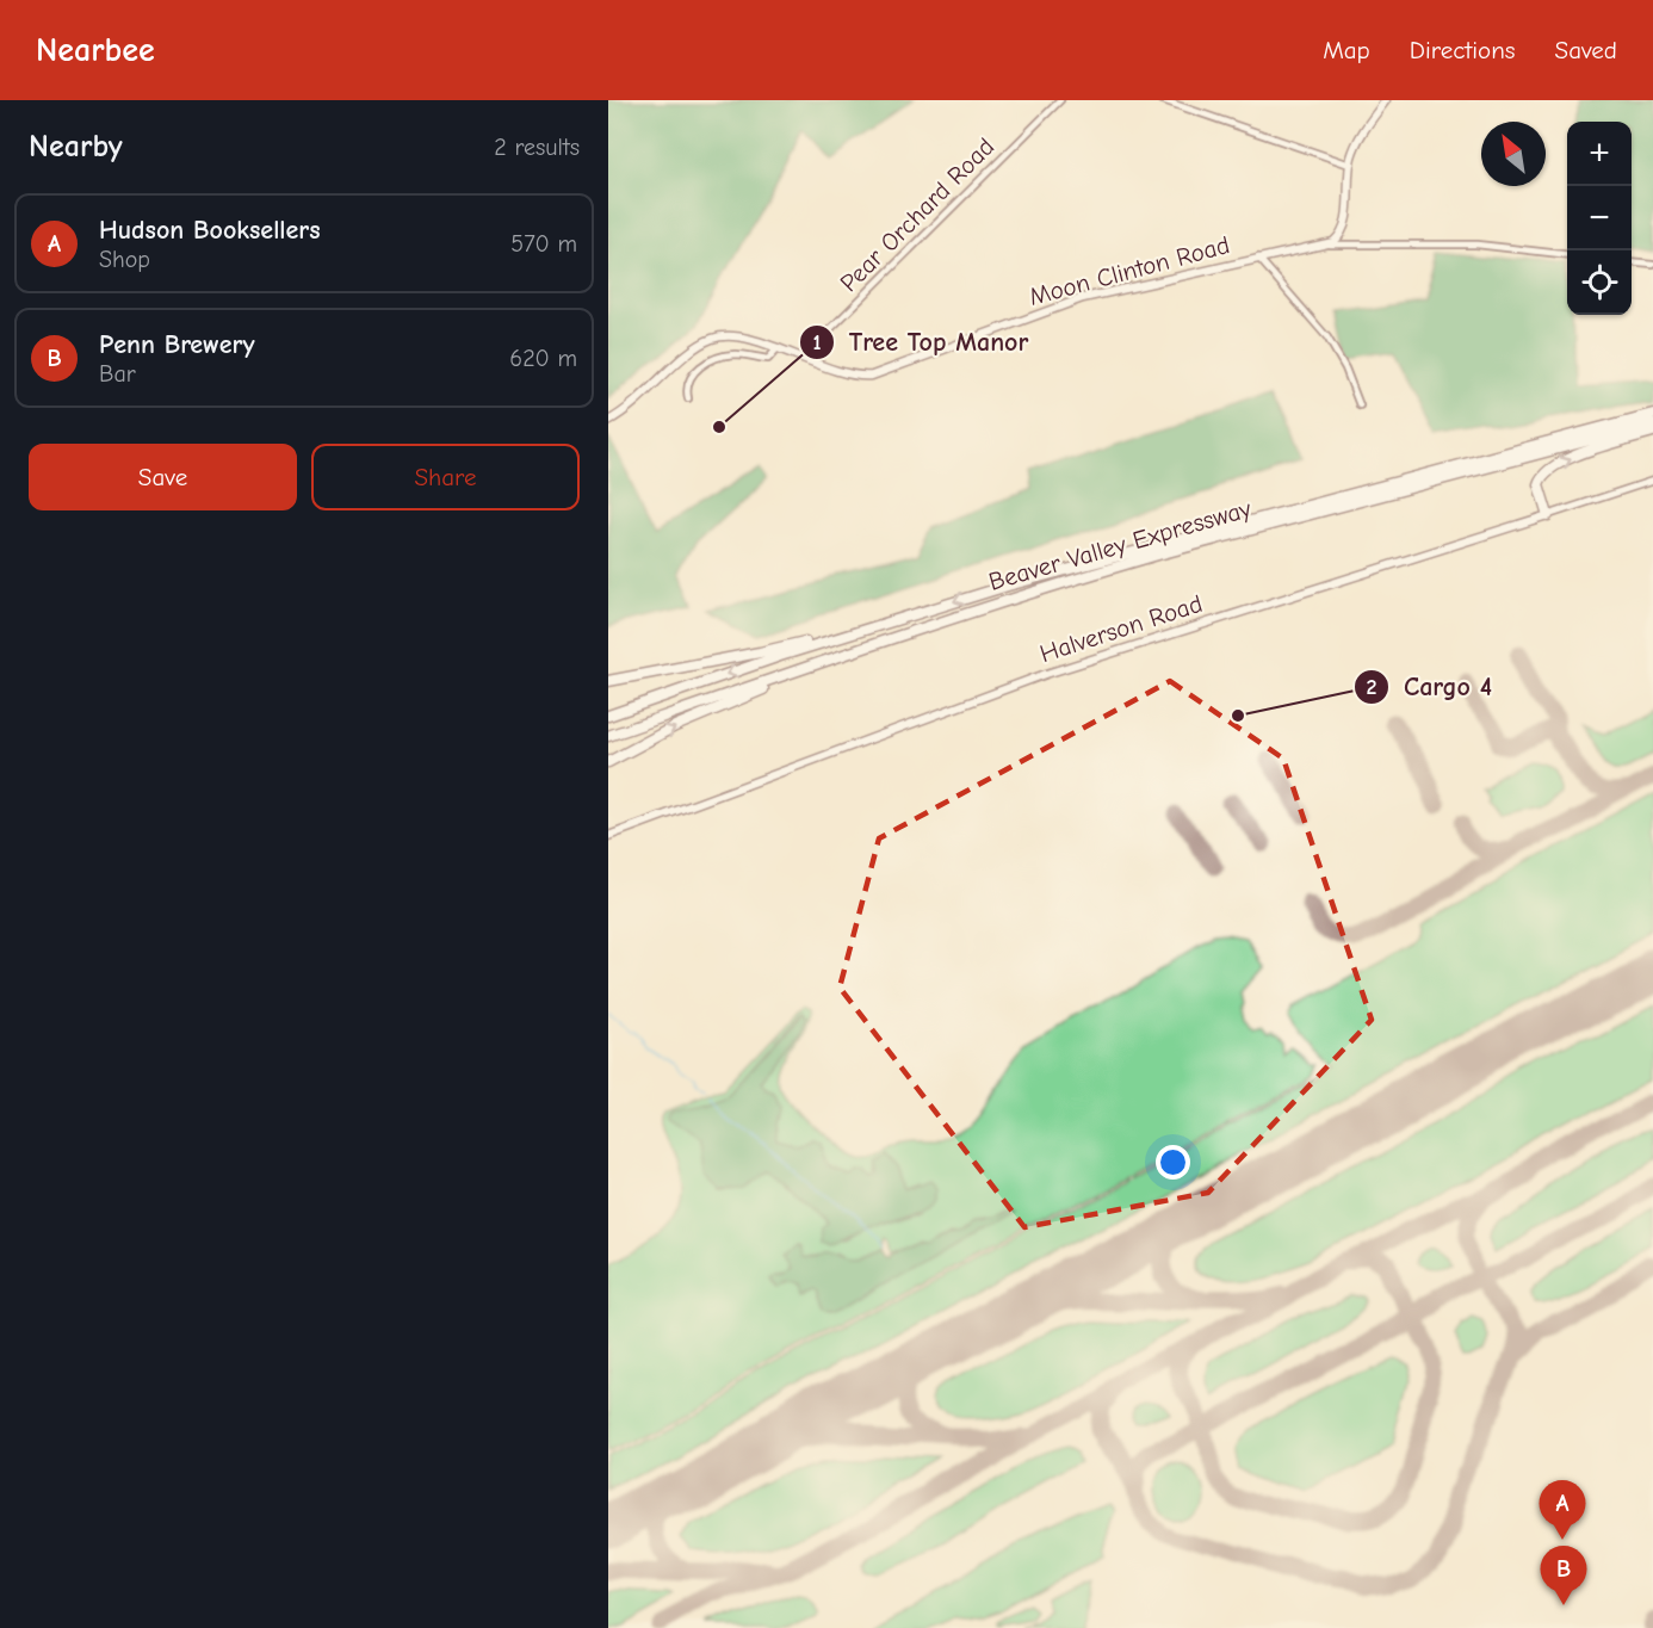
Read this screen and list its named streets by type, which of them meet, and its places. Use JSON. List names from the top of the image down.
{
  "streets": {
    "highway": ["Beaver Valley Expressway"],
    "street": ["Pear Orchard Road", "Moon Clinton Road", "Halverson Road"]
  },
  "crossings": [
    ["Pear Orchard Road", "Moon Clinton Road"]
  ],
  "places": ["Tree Top Manor", "Cargo 4"],
  "north": "top left",
  "page": {
    "header": "Nearbee",
    "nav": ["Map", "Directions", "Saved"],
    "heading": ["Nearby", "2 results"],
    "map_buttons": ["+", "−"],
    "list": [
      {
        "mark": "A",
        "name": "Hudson Booksellers",
        "note": "Shop",
        "value": "570 m"
      },
      {
        "mark": "B",
        "name": "Penn Brewery",
        "note": "Bar",
        "value": "620 m"
      }
    ],
    "buttons": ["Save", "Share"],
    "pins": ["A", "B"]
  }
}
